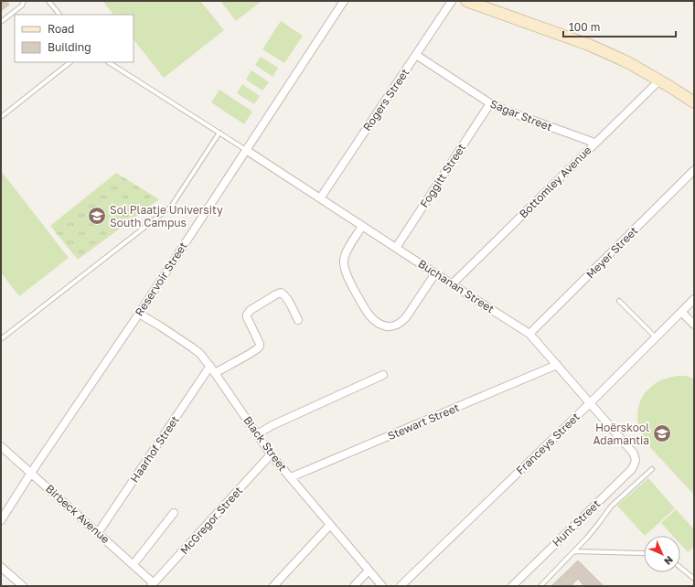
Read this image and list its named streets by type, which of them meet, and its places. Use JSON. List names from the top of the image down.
{
  "streets": {
    "street": [
      "Rogers Street",
      "Sagar Street",
      "Foggitt Street",
      "Bottomley Avenue",
      "Meyer Street",
      "Reservoir Street",
      "Buchanan Street",
      "Stewart Street",
      "Black Street",
      "Franceys Street",
      "Haarhof Street",
      "Birbeck Avenue",
      "McGregor Street",
      "Hunt Street"
    ]
  },
  "crossings": [
    ["Rogers Street", "Sagar Street"],
    ["Rogers Street", "Buchanan Street"],
    ["Sagar Street", "Foggitt Street"],
    ["Sagar Street", "Bottomley Avenue"],
    ["Foggitt Street", "Buchanan Street"],
    ["Bottomley Avenue", "Buchanan Street"],
    ["Meyer Street", "Buchanan Street"],
    ["Reservoir Street", "Buchanan Street"],
    ["Reservoir Street", "Black Street"],
    ["Reservoir Street", "Birbeck Avenue"],
    ["Buchanan Street", "Stewart Street"],
    ["Buchanan Street", "Franceys Street"],
    ["Buchanan Street", "Hunt Street"],
    ["Stewart Street", "Black Street"],
    ["Black Street", "Haarhof Street"],
    ["Black Street", "McGregor Street"],
    ["Haarhof Street", "Birbeck Avenue"],
    ["Birbeck Avenue", "McGregor Street"]
  ],
  "places": {
    "school or university": ["Sol Plaatje University South Campus", "Hoërskool Adamantia"]
  },
  "legend": ["Road", "Building"],
  "scale_bar": "100 m",
  "north": "bottom right"
}
